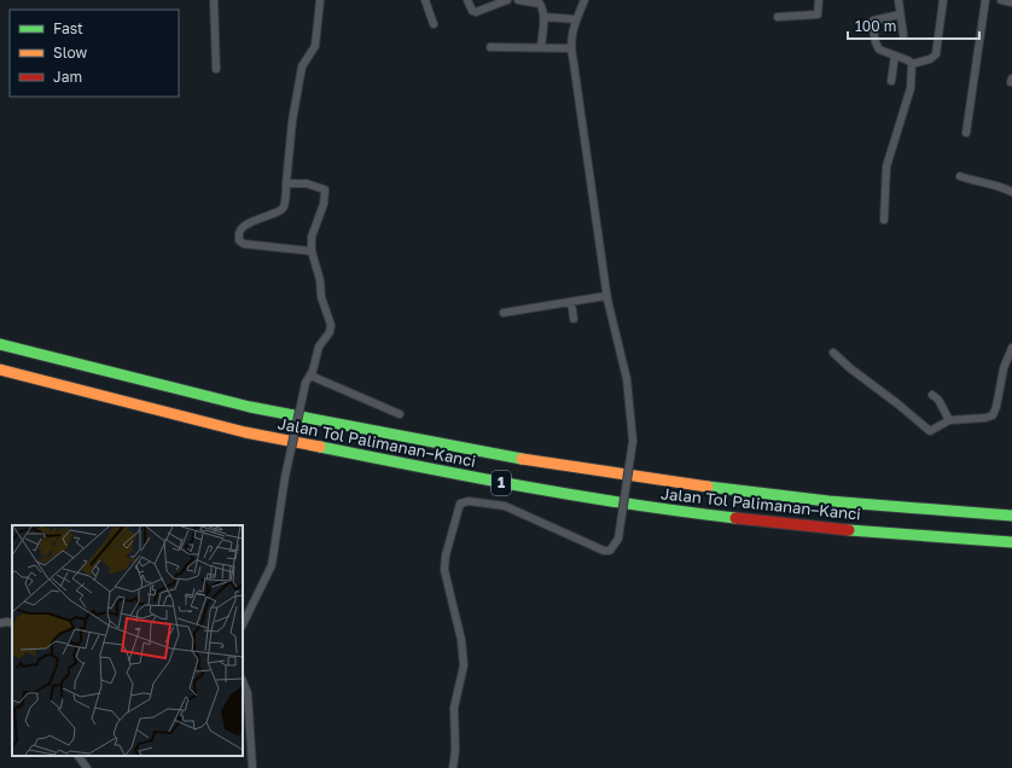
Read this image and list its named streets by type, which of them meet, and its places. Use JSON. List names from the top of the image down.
{
  "streets": {
    "highway": ["Jalan Tol Palimanan–Kanci", "1"]
  },
  "legend": ["Fast", "Slow", "Jam"],
  "scale_bar": "100 m"
}
